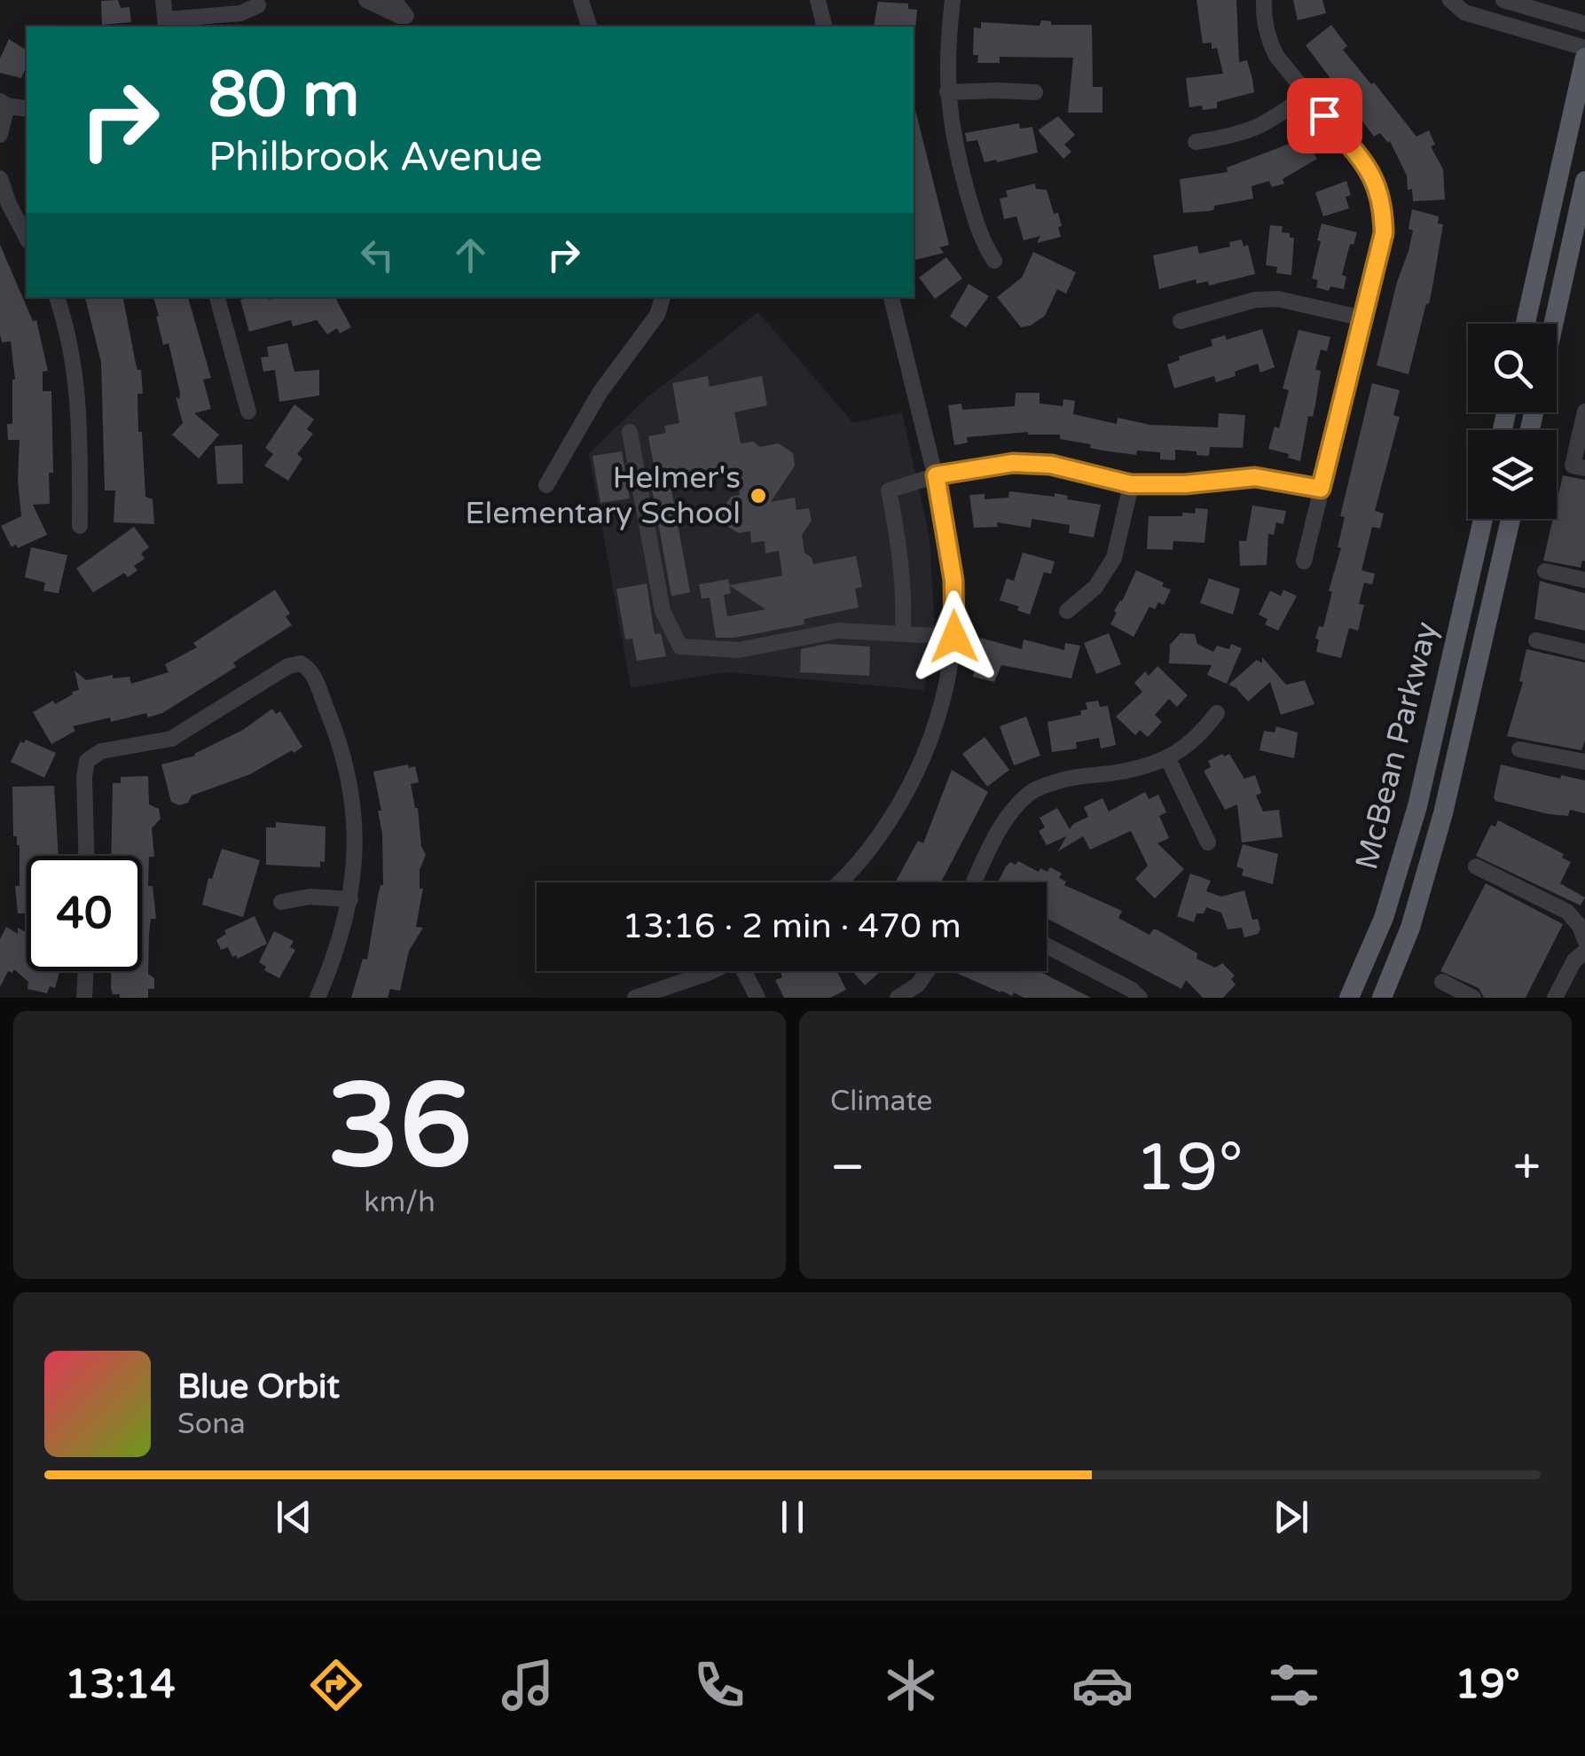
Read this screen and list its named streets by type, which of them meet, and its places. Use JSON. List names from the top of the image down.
{
  "streets": {
    "main road": ["McBean Parkway"]
  },
  "places": ["Helmer's Elementary School"],
  "page": {
    "turn": ["80 m", "Philbrook Avenue"],
    "limit": "40",
    "trip": "13:16 · 2 min · 470 m",
    "tile": [
      ["36", "km/h"],
      "Climate"
    ],
    "heat": ["−", "19°", "+"],
    "song": ["Blue Orbit", "Sona"],
    "tabs": ["13:14", "19°"]
  }
}
